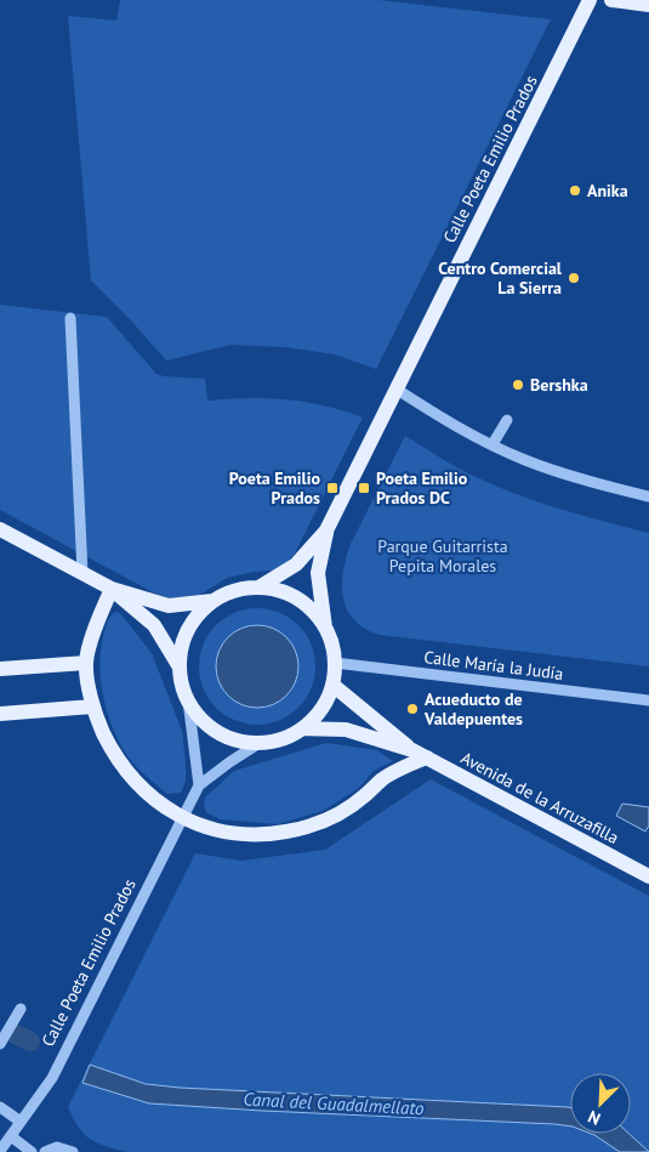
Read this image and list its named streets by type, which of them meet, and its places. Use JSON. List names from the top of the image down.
{
  "streets": {
    "main road": ["Calle Poeta Emilio Prados", "Avenida de la Arruzafilla"],
    "street": ["Calle María la Judía"]
  },
  "crossings": [
    ["Calle Poeta Emilio Prados", "Calle María la Judía"],
    ["Calle Poeta Emilio Prados", "Avenida de la Arruzafilla"],
    ["Calle María la Judía", "Avenida de la Arruzafilla"]
  ],
  "water": ["Canal del Guadalmellato"],
  "parks": ["Parque Guitarrista Pepita Morales"],
  "places": {
    "other": [
      "Anika",
      "Centro Comercial La Sierra",
      "Bershka",
      "Acueducto de Valdepuentes"
    ],
    "transit": ["Poeta Emilio Prados", "Poeta Emilio Prados DC"]
  },
  "north": "bottom left"
}
